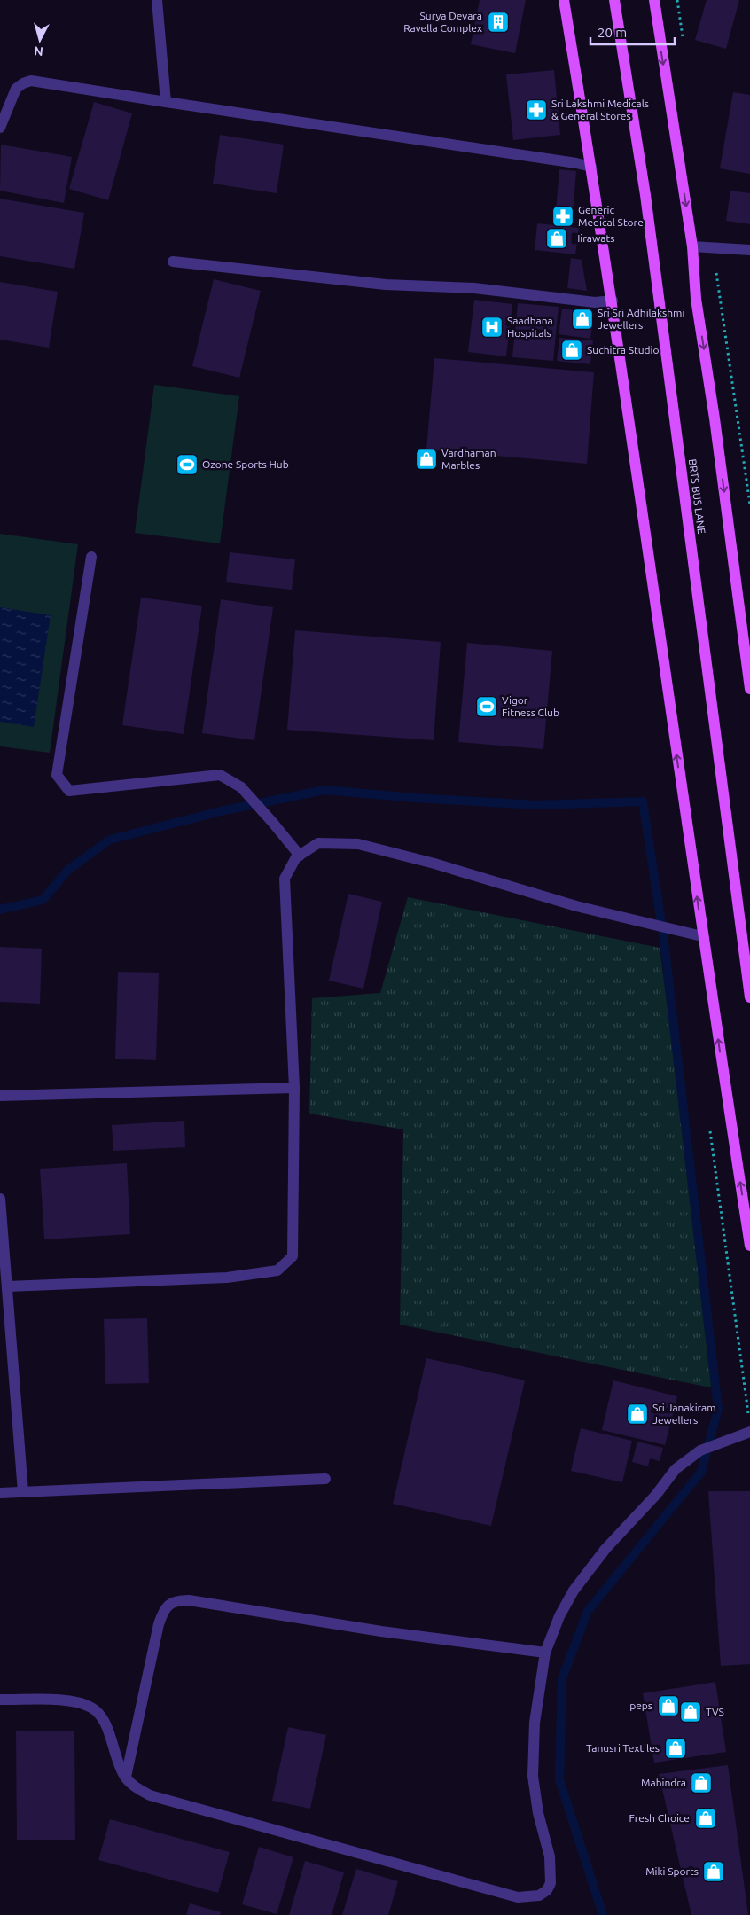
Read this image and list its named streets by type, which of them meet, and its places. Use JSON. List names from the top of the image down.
{
  "streets": {
    "main road": ["BRTS BUS LANE"]
  },
  "places": {
    "building": ["Surya Devara Ravella Complex"],
    "pharmacy": ["Sri Lakshmi Medicals & General Stores", "Generic Medical Store"],
    "shop": [
      "Hirawats",
      "Sri Sri Adhilakshmi Jewellers",
      "Suchitra Studio",
      "Vardhaman Marbles",
      "Sri Janakiram Jewellers",
      "peps",
      "TVS",
      "Tanusri Textiles",
      "Mahindra",
      "Fresh Choice",
      "Miki Sports"
    ],
    "hospital": ["Saadhana Hospitals"],
    "sports": ["Ozone Sports Hub", "Vigor Fitness Club"]
  },
  "scale_bar": "20 m",
  "north": "bottom"
}
